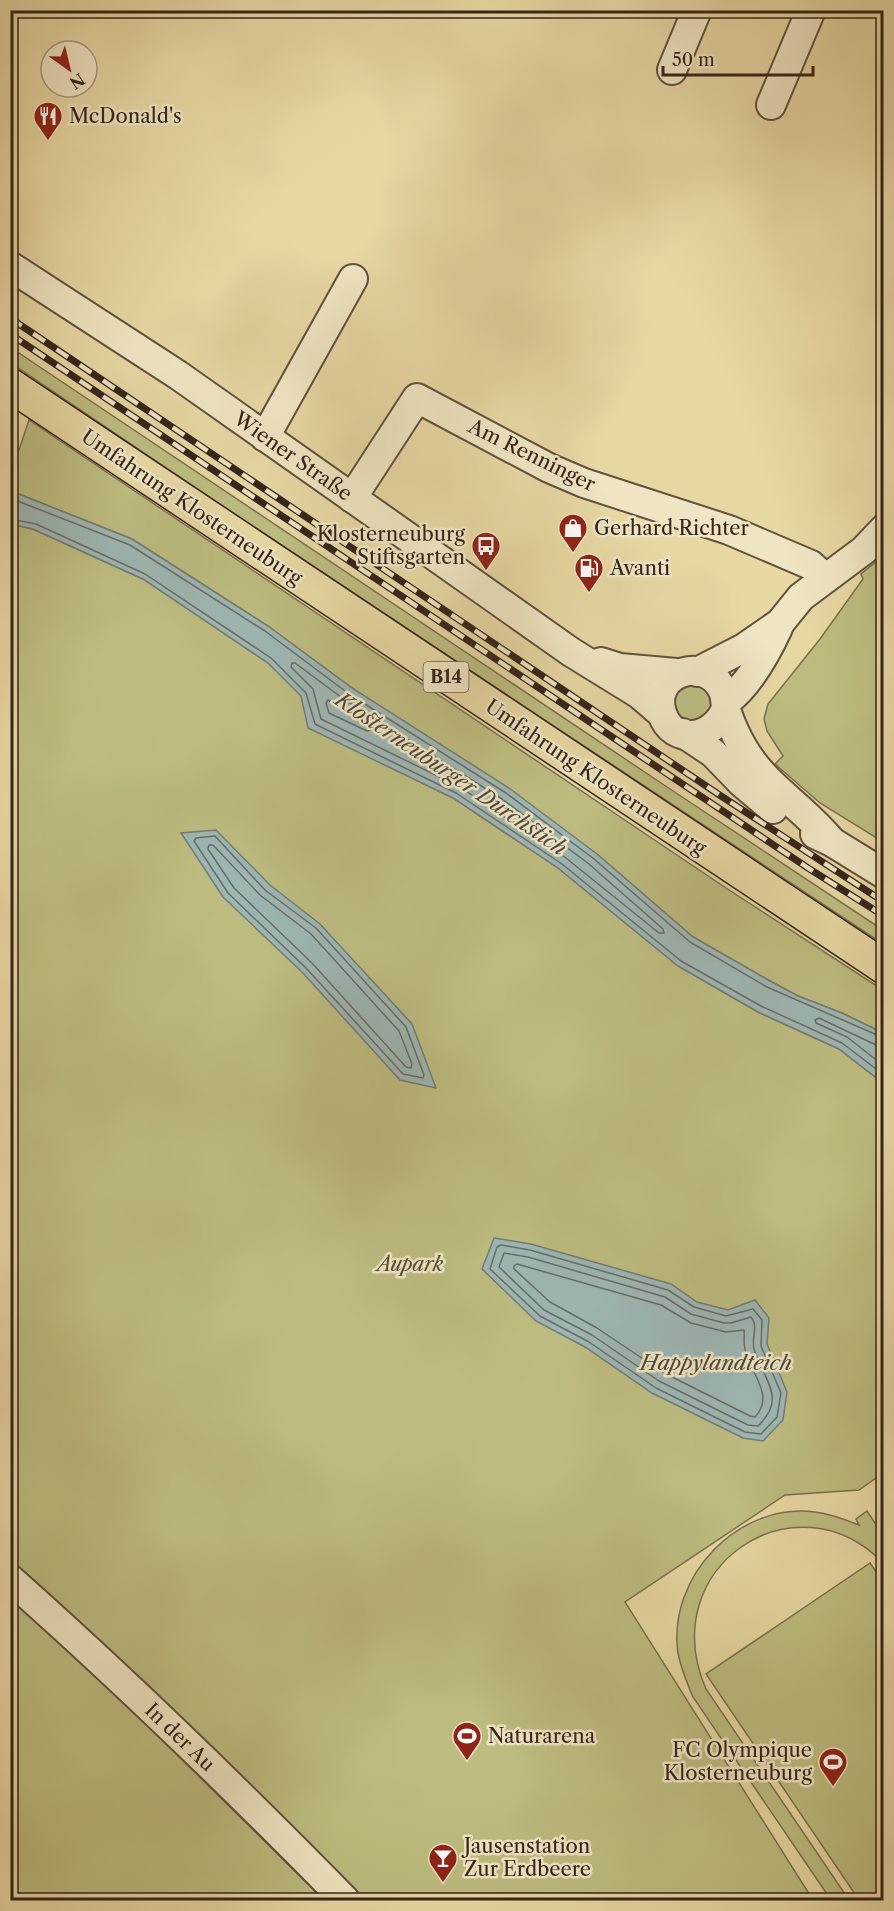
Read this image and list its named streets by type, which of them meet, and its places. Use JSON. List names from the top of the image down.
{
  "streets": {
    "main road": ["Umfahrung Klosterneuburg", "B14"],
    "street": ["Am Renninger", "Wiener Straße", "In der Au"]
  },
  "crossings": [
    ["Am Renninger", "Wiener Straße"]
  ],
  "water": ["Klosterneuburger Durchstich", "Happylandteich"],
  "parks": ["Aupark"],
  "places": {
    "restaurant": ["McDonald's"],
    "shop": ["Gerhard Richter"],
    "bus stop": ["Klosterneuburg Stiftsgarten"],
    "fuel station": ["Avanti"],
    "sports": ["Naturarena", "FC Olympique Klosterneuburg"],
    "bar": ["Jausenstation Zur Erdbeere"]
  },
  "scale_bar": "50 m",
  "north": "bottom right"
}
